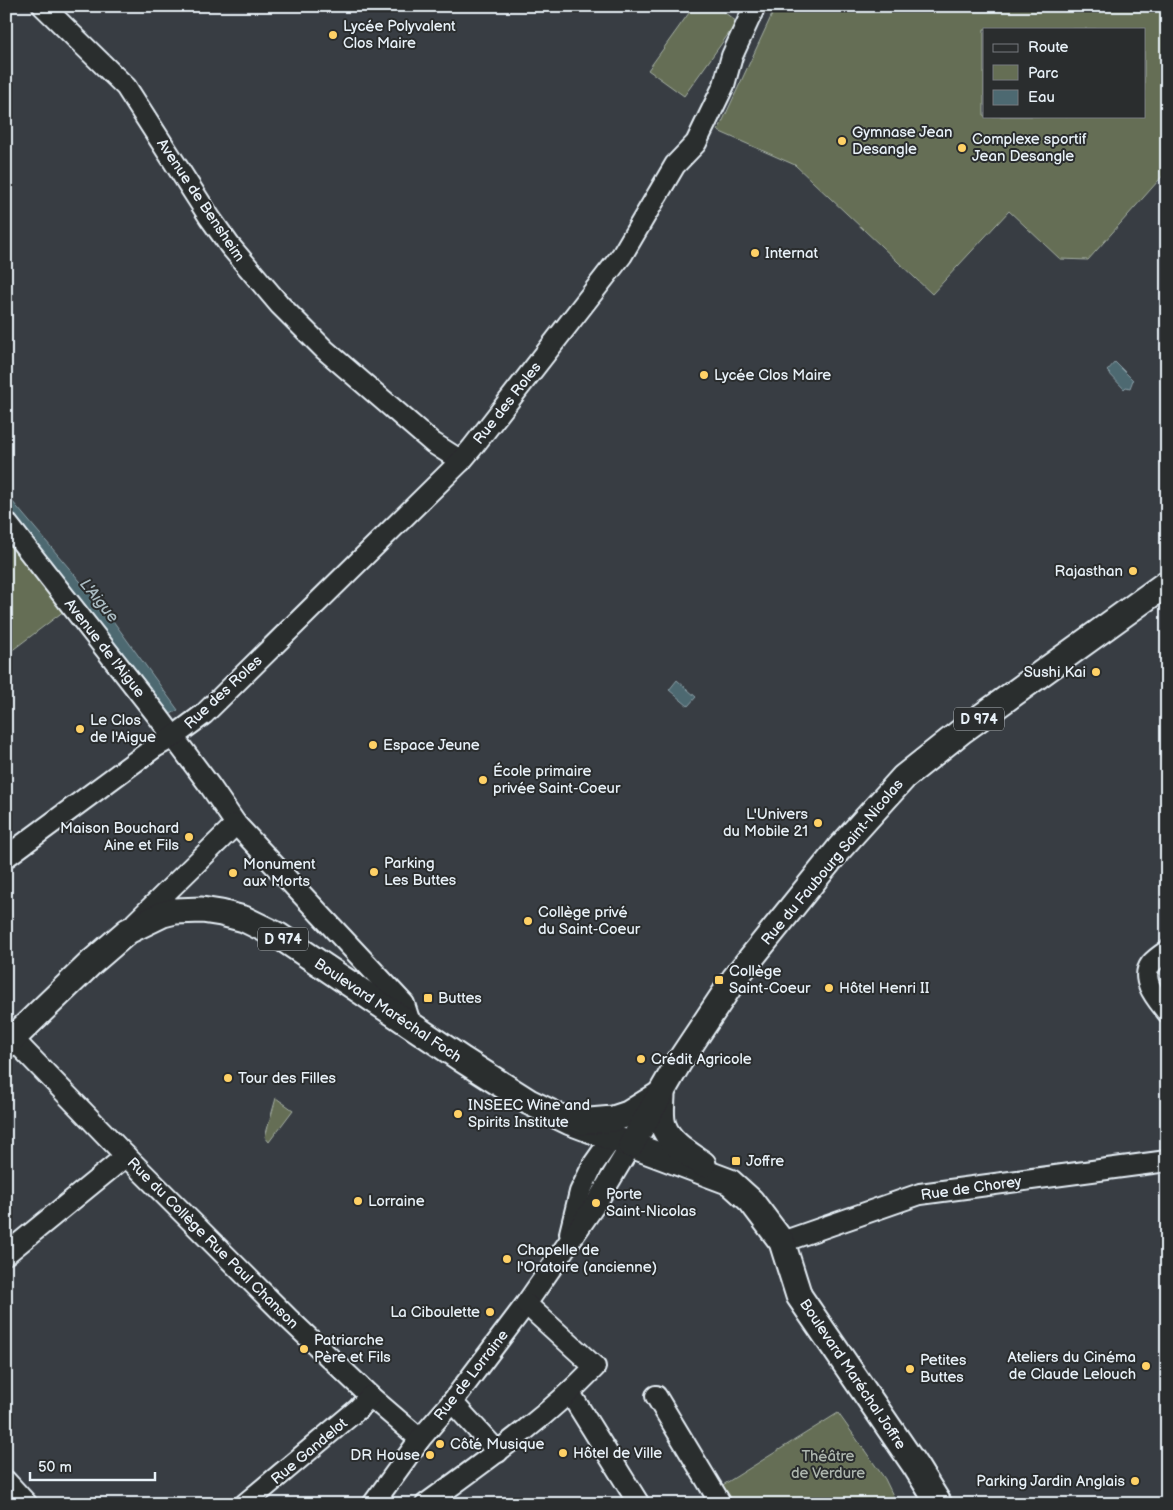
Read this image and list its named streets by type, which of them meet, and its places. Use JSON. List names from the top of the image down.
{
  "streets": {
    "main road": [
      "D 974",
      "Rue du Faubourg Saint-Nicolas",
      "Boulevard Maréchal Foch",
      "Boulevard Maréchal Joffre"
    ],
    "street": [
      "Avenue de Bensheim",
      "Rue des Roles",
      "Avenue de l'Aigue",
      "Rue de Chorey",
      "Rue du Collège Rue Paul Chanson",
      "Rue de Lorraine",
      "Rue Gandelot"
    ]
  },
  "crossings": [
    ["Avenue de Bensheim", "Rue des Roles"],
    ["Rue des Roles", "Avenue de l'Aigue"],
    ["Avenue de l'Aigue", "Boulevard Maréchal Foch"],
    ["Rue du Faubourg Saint-Nicolas", "Boulevard Maréchal Foch"],
    ["Rue du Faubourg Saint-Nicolas", "Boulevard Maréchal Joffre"],
    ["Rue du Faubourg Saint-Nicolas", "Rue de Lorraine"],
    ["Boulevard Maréchal Foch", "Rue du Collège Rue Paul Chanson"],
    ["Boulevard Maréchal Foch", "Boulevard Maréchal Joffre"],
    ["Boulevard Maréchal Foch", "Rue de Lorraine"],
    ["Rue de Chorey", "Boulevard Maréchal Joffre"],
    ["Rue du Collège Rue Paul Chanson", "Rue de Lorraine"],
    ["Rue du Collège Rue Paul Chanson", "Rue Gandelot"],
    ["Boulevard Maréchal Joffre", "Rue de Lorraine"]
  ],
  "water": ["L'Aigue"],
  "parks": ["Théâtre de Verdure"],
  "places": {
    "other": [
      "Lycée Polyvalent Clos Maire",
      "Gymnase Jean Desangle",
      "Complexe sportif Jean Desangle",
      "Internat",
      "Lycée Clos Maire",
      "Rajasthan",
      "Sushi Kai",
      "Le Clos de l'Aigue",
      "Espace Jeune",
      "École primaire privée Saint-Coeur",
      "L'Univers du Mobile 21",
      "Maison Bouchard Aine et Fils",
      "Parking Les Buttes",
      "Monument aux Morts",
      "Collège privé du Saint-Coeur",
      "Hôtel Henri II",
      "Crédit Agricole",
      "Tour des Filles",
      "INSEEC Wine and Spirits Institute",
      "Lorraine",
      "Porte Saint-Nicolas",
      "Chapelle de l'Oratoire (ancienne)",
      "La Ciboulette",
      "Patriarche Père et Fils",
      "Ateliers du Cinéma de Claude Lelouch",
      "Petites Buttes",
      "Côté Musique",
      "Hôtel de Ville",
      "DR House",
      "Parking Jardin Anglais"
    ],
    "transit": ["Collège Saint-Coeur", "Buttes", "Joffre"]
  },
  "legend": ["Route", "Parc", "Eau"],
  "scale_bar": "50 m"
}
